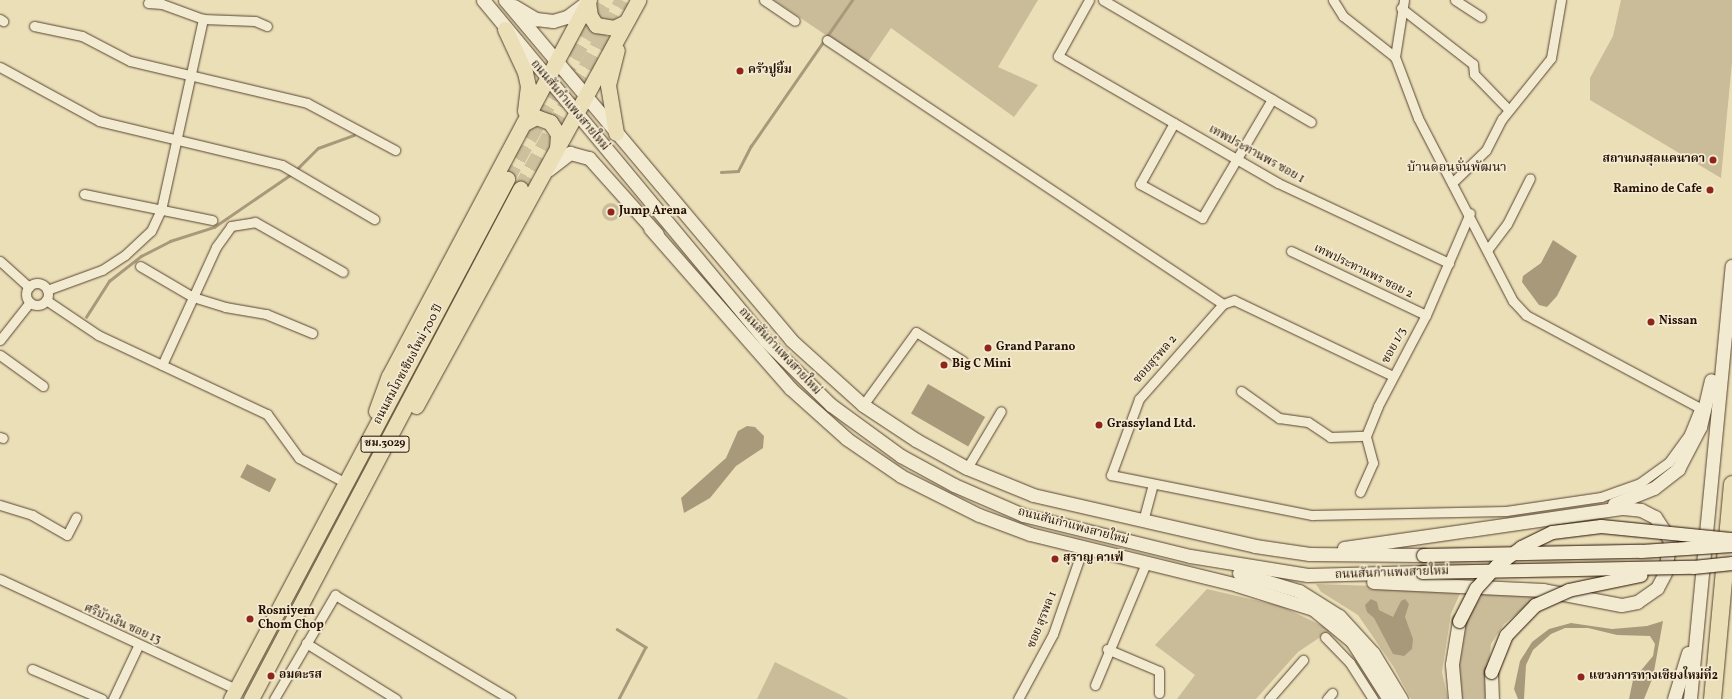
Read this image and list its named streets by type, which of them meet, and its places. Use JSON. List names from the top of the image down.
{
  "streets": {
    "main road": ["ถนนสันกำแพงสายใหม่", "ถนนสมโภชเชียงใหม่ 700 ปี", "ชม.3029"],
    "street": [
      "เทพประทานพร ซอย 1",
      "เทพประทานพร ซอย 2",
      "ซอย 1/3",
      "ซอยสุรพล 2",
      "ซอย สุรพล 1",
      "ศรีบัวเงิน ซอย 13"
    ]
  },
  "crossings": [
    ["เทพประทานพร ซอย 1", "ซอย 1/3"],
    ["เทพประทานพร ซอย 2", "ซอย 1/3"],
    ["ซอย 1/3", "ซอยสุรพล 2"],
    ["ถนนสมโภชเชียงใหม่ 700 ปี", "ศรีบัวเงิน ซอย 13"]
  ],
  "districts": ["บ้านดอนจั่นพัฒนา"],
  "places": [
    "ครัวปูยิ้ม",
    "สถานกงสุลแคนาดา",
    "Ramino de Cafe",
    "Jump Arena",
    "Nissan",
    "Grand Parano",
    "Big C Mini",
    "Grassyland Ltd.",
    "สุราญ คาเฟ่",
    "Rosniyem Chom Chop",
    "อมตะรส",
    "แขวงการทางเชียงใหม่ที่2"
  ]
}
